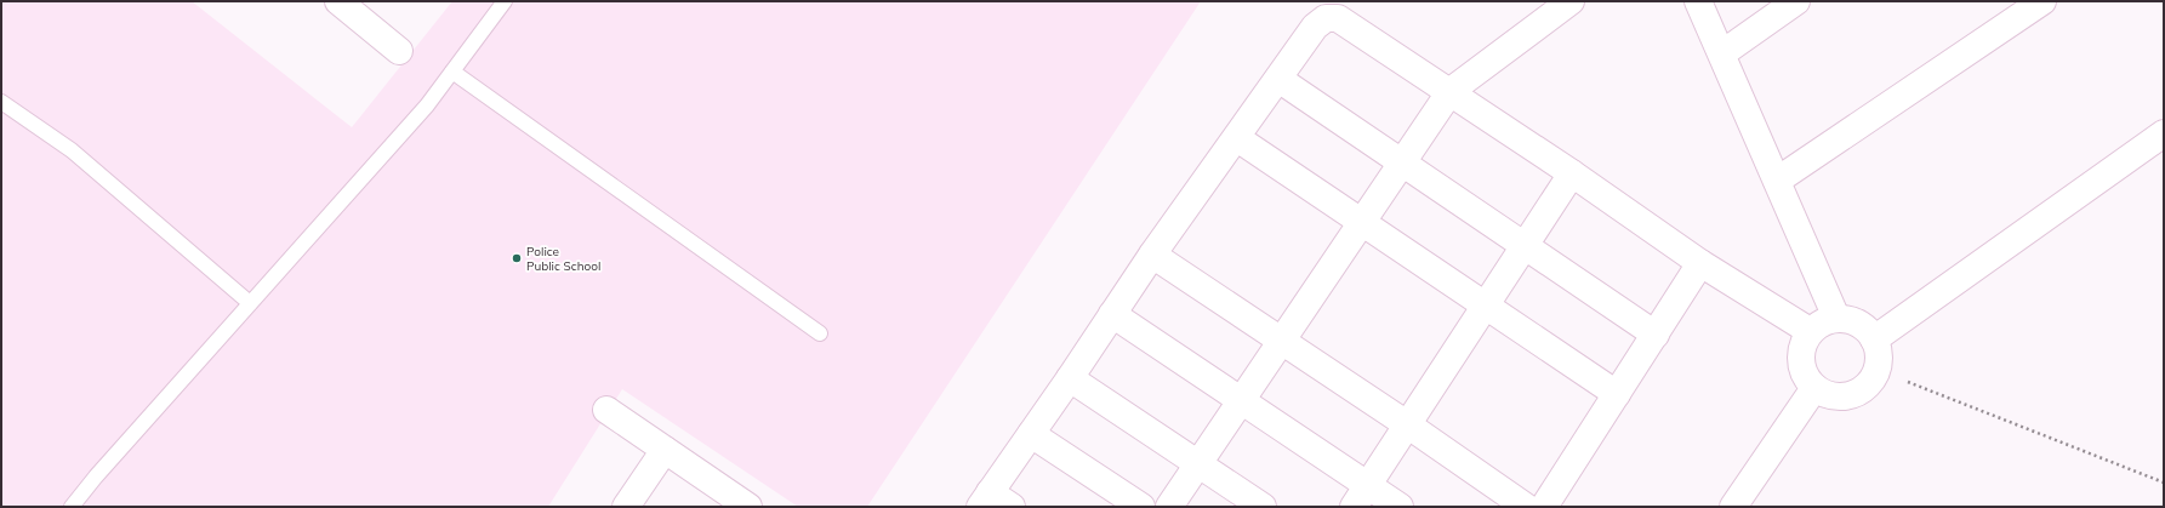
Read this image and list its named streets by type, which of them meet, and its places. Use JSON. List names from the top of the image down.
{
  "places": ["Police Public School"]
}
